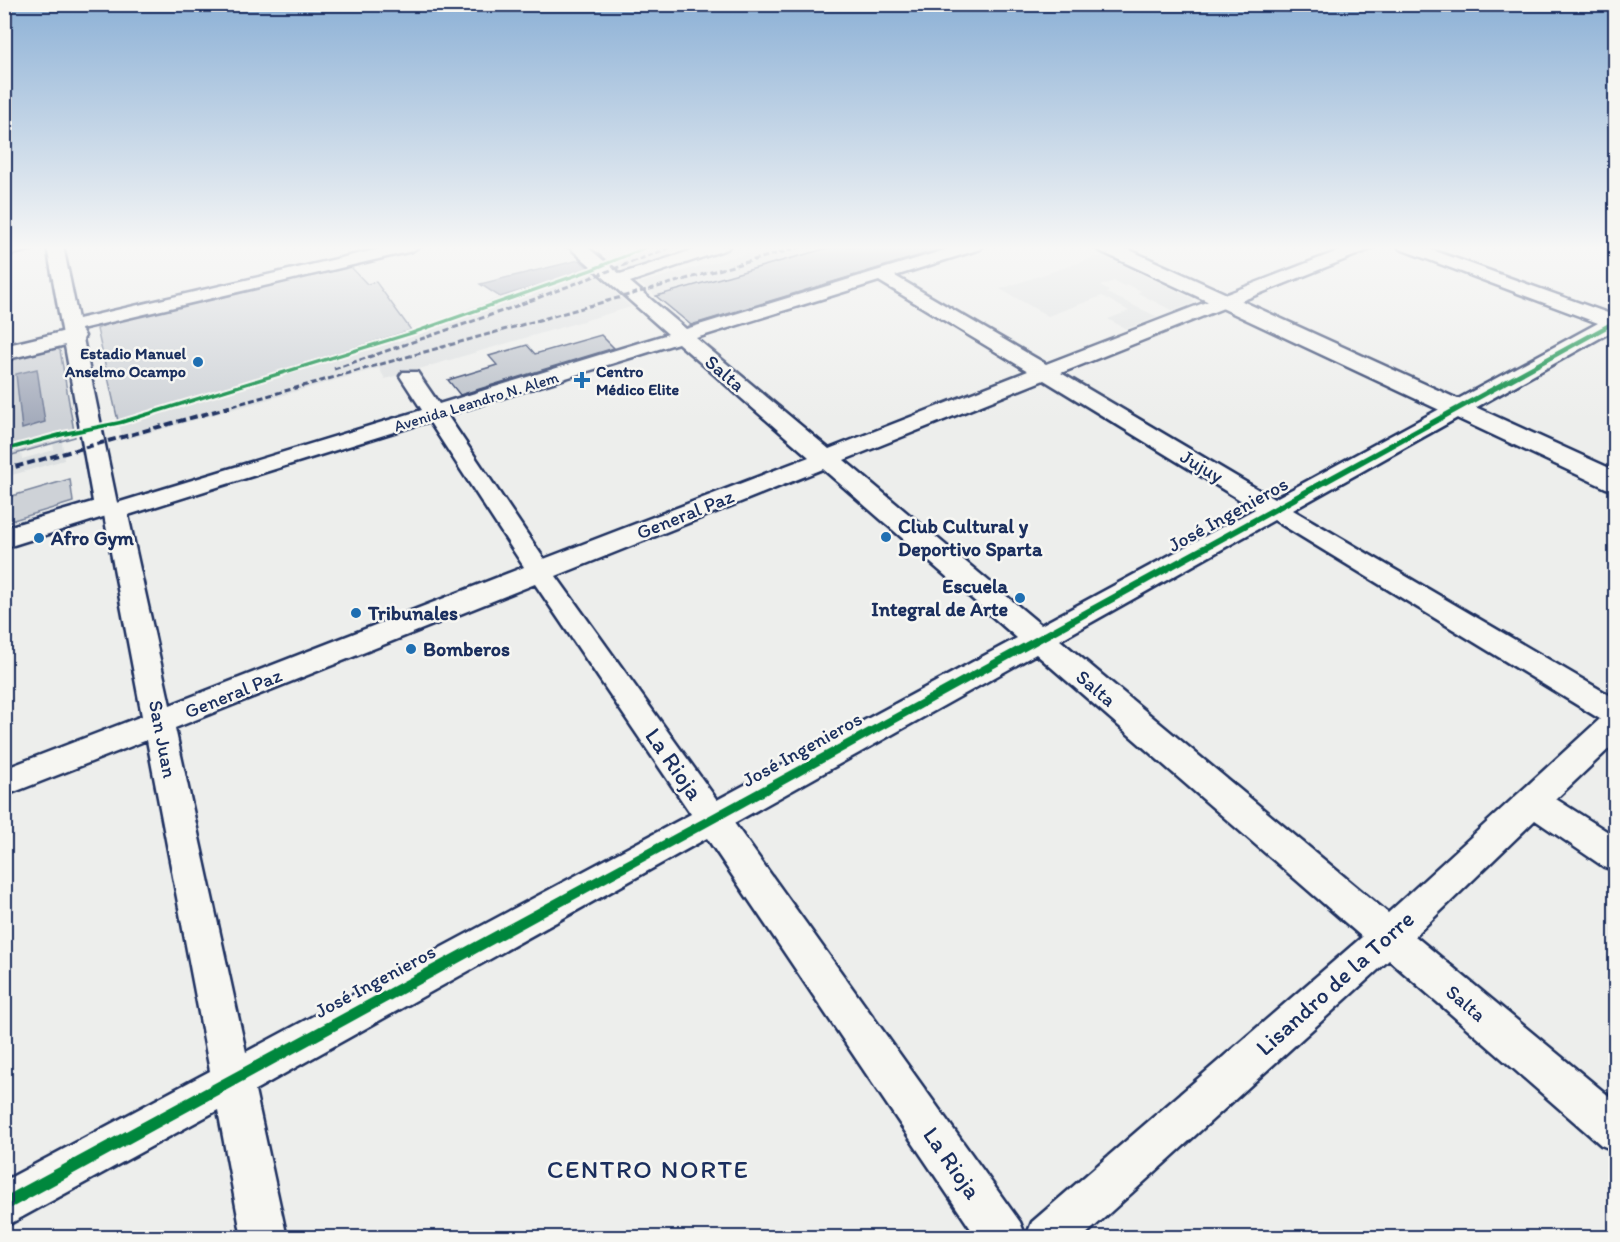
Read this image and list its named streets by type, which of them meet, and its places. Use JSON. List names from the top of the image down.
{
  "streets": {
    "main road": ["Avenida Leandro N. Alem"],
    "street": [
      "Salta",
      "Jujuy",
      "General Paz",
      "José Ingenieros",
      "San Juan",
      "La Rioja",
      "Lisandro de la Torre"
    ]
  },
  "crossings": [
    ["Salta", "Avenida Leandro N. Alem"],
    ["Salta", "General Paz"],
    ["Salta", "José Ingenieros"],
    ["Salta", "Lisandro de la Torre"],
    ["Avenida Leandro N. Alem", "San Juan"],
    ["Avenida Leandro N. Alem", "La Rioja"],
    ["Jujuy", "General Paz"],
    ["Jujuy", "José Ingenieros"],
    ["General Paz", "San Juan"],
    ["General Paz", "La Rioja"],
    ["José Ingenieros", "San Juan"],
    ["José Ingenieros", "La Rioja"]
  ],
  "districts": ["CENTRO NORTE"],
  "places": {
    "other": [
      "Estadio Manuel Anselmo Ocampo",
      "Club Cultural y Deportivo Sparta",
      "Afro Gym",
      "Escuela Integral de Arte",
      "Tribunales",
      "Bomberos"
    ],
    "health": ["Centro Médico Elite"]
  }
}
